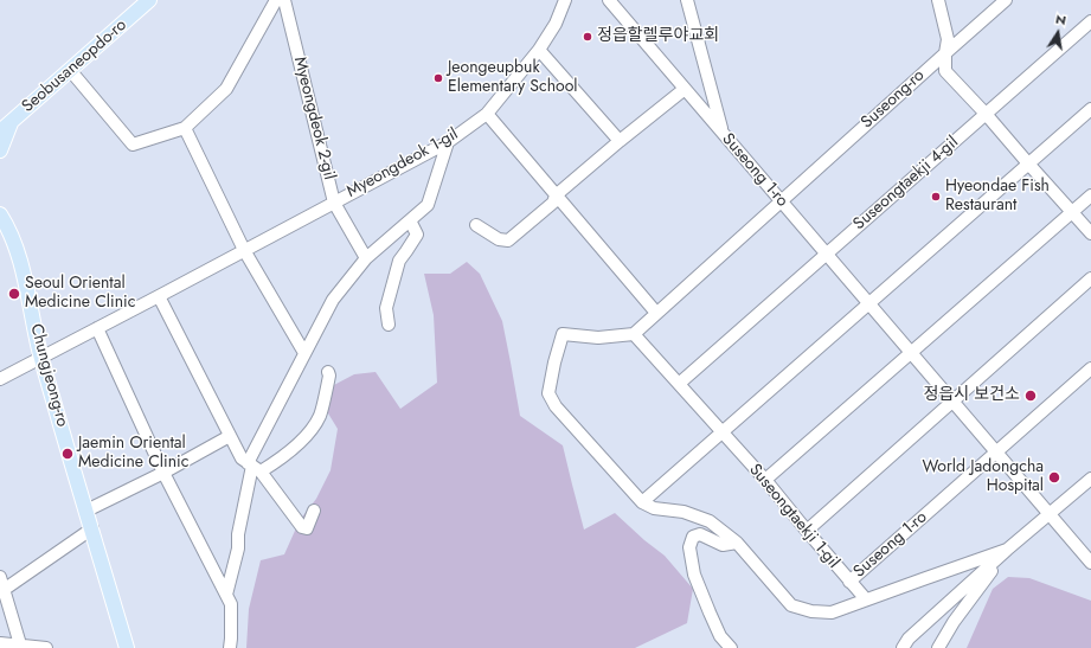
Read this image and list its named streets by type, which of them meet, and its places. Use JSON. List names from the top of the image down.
{
  "streets": {
    "main road": ["Seobusaneopdo-ro", "Chungjeong-ro"],
    "street": [
      "Suseong-ro",
      "Myeongdeok 2-gil",
      "Myeongdeok 1-gil",
      "Suseong 1-ro",
      "Suseongtaekji 4-gil",
      "Suseongtaekji 1-gil"
    ]
  },
  "crossings": [
    ["Suseong-ro", "Suseong 1-ro"],
    ["Myeongdeok 2-gil", "Myeongdeok 1-gil"],
    ["Myeongdeok 1-gil", "Chungjeong-ro"],
    ["Suseong 1-ro", "Suseongtaekji 4-gil"],
    ["Suseong 1-ro", "Suseongtaekji 1-gil"]
  ],
  "places": [
    "정읍할렐루야교회",
    "Jeongeupbuk Elementary School",
    "Hyeondae Fish Restaurant",
    "Seoul Oriental Medicine Clinic",
    "정읍시 보건소",
    "Jaemin Oriental Medicine Clinic",
    "World Jadongcha Hospital"
  ],
  "north": "top"
}
